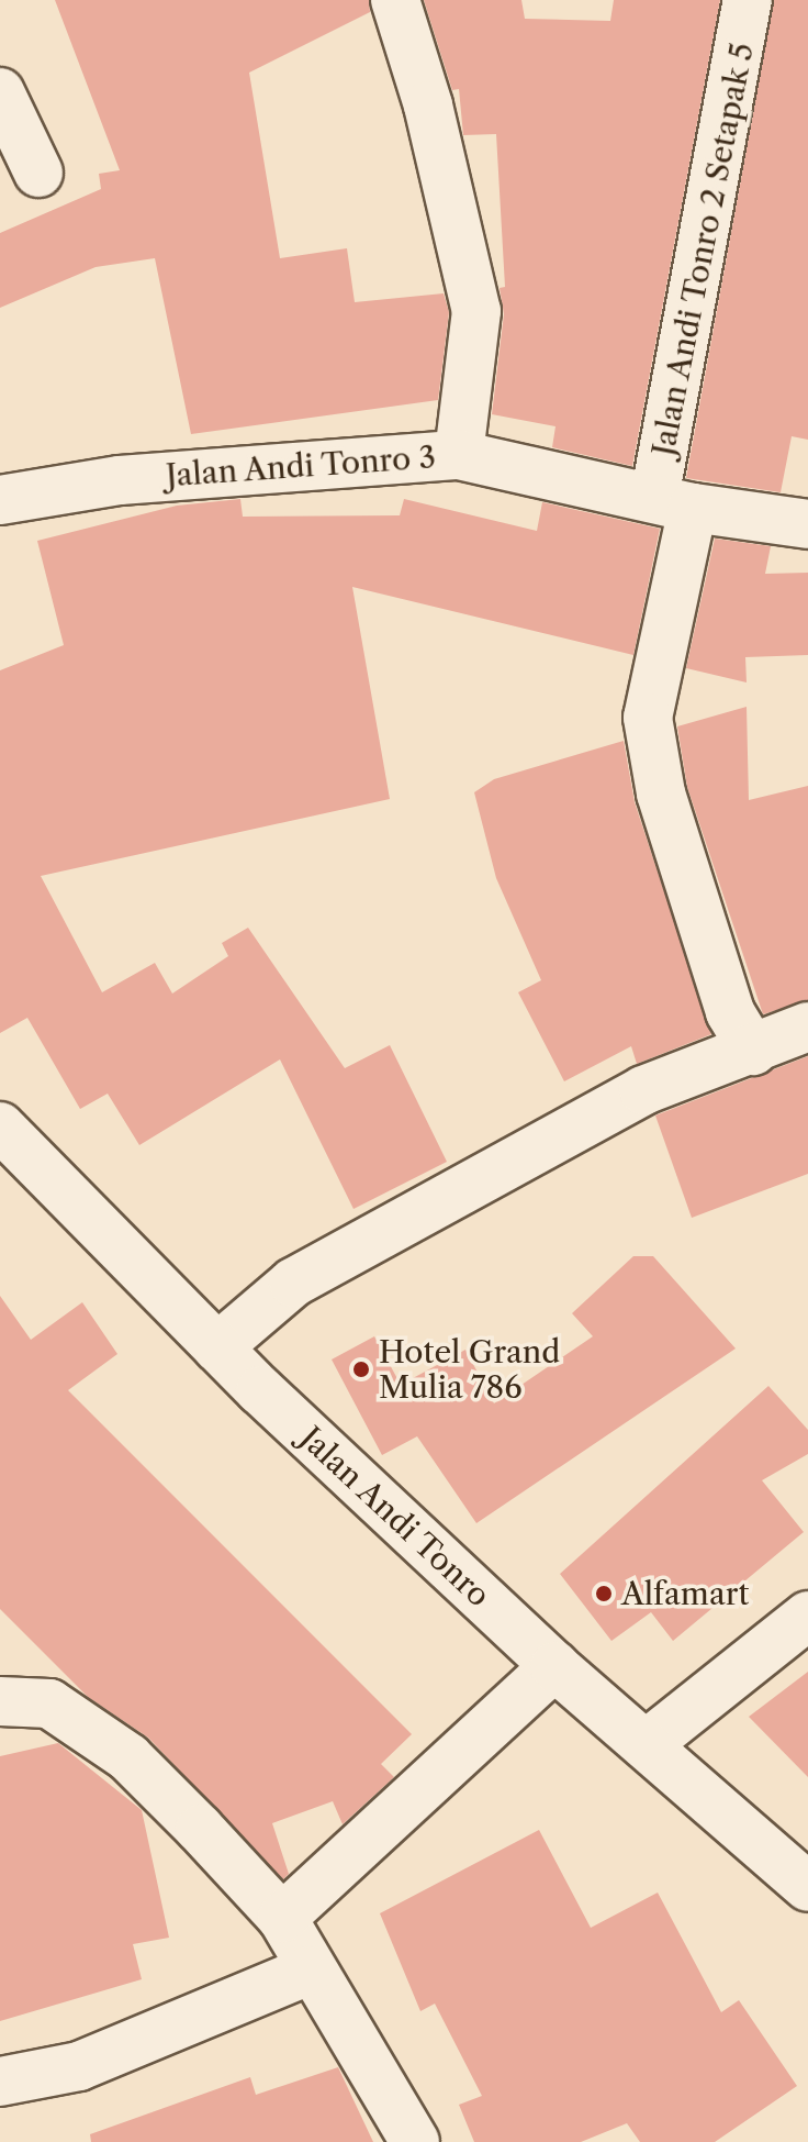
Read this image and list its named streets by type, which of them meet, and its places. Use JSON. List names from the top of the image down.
{
  "streets": {
    "street": ["Jalan Andi Tonro 2 Setapak 5", "Jalan Andi Tonro 3", "Jalan Andi Tonro"]
  },
  "crossings": [
    ["Jalan Andi Tonro 2 Setapak 5", "Jalan Andi Tonro 3"]
  ],
  "places": ["Hotel Grand Mulia 786", "Alfamart"]
}
